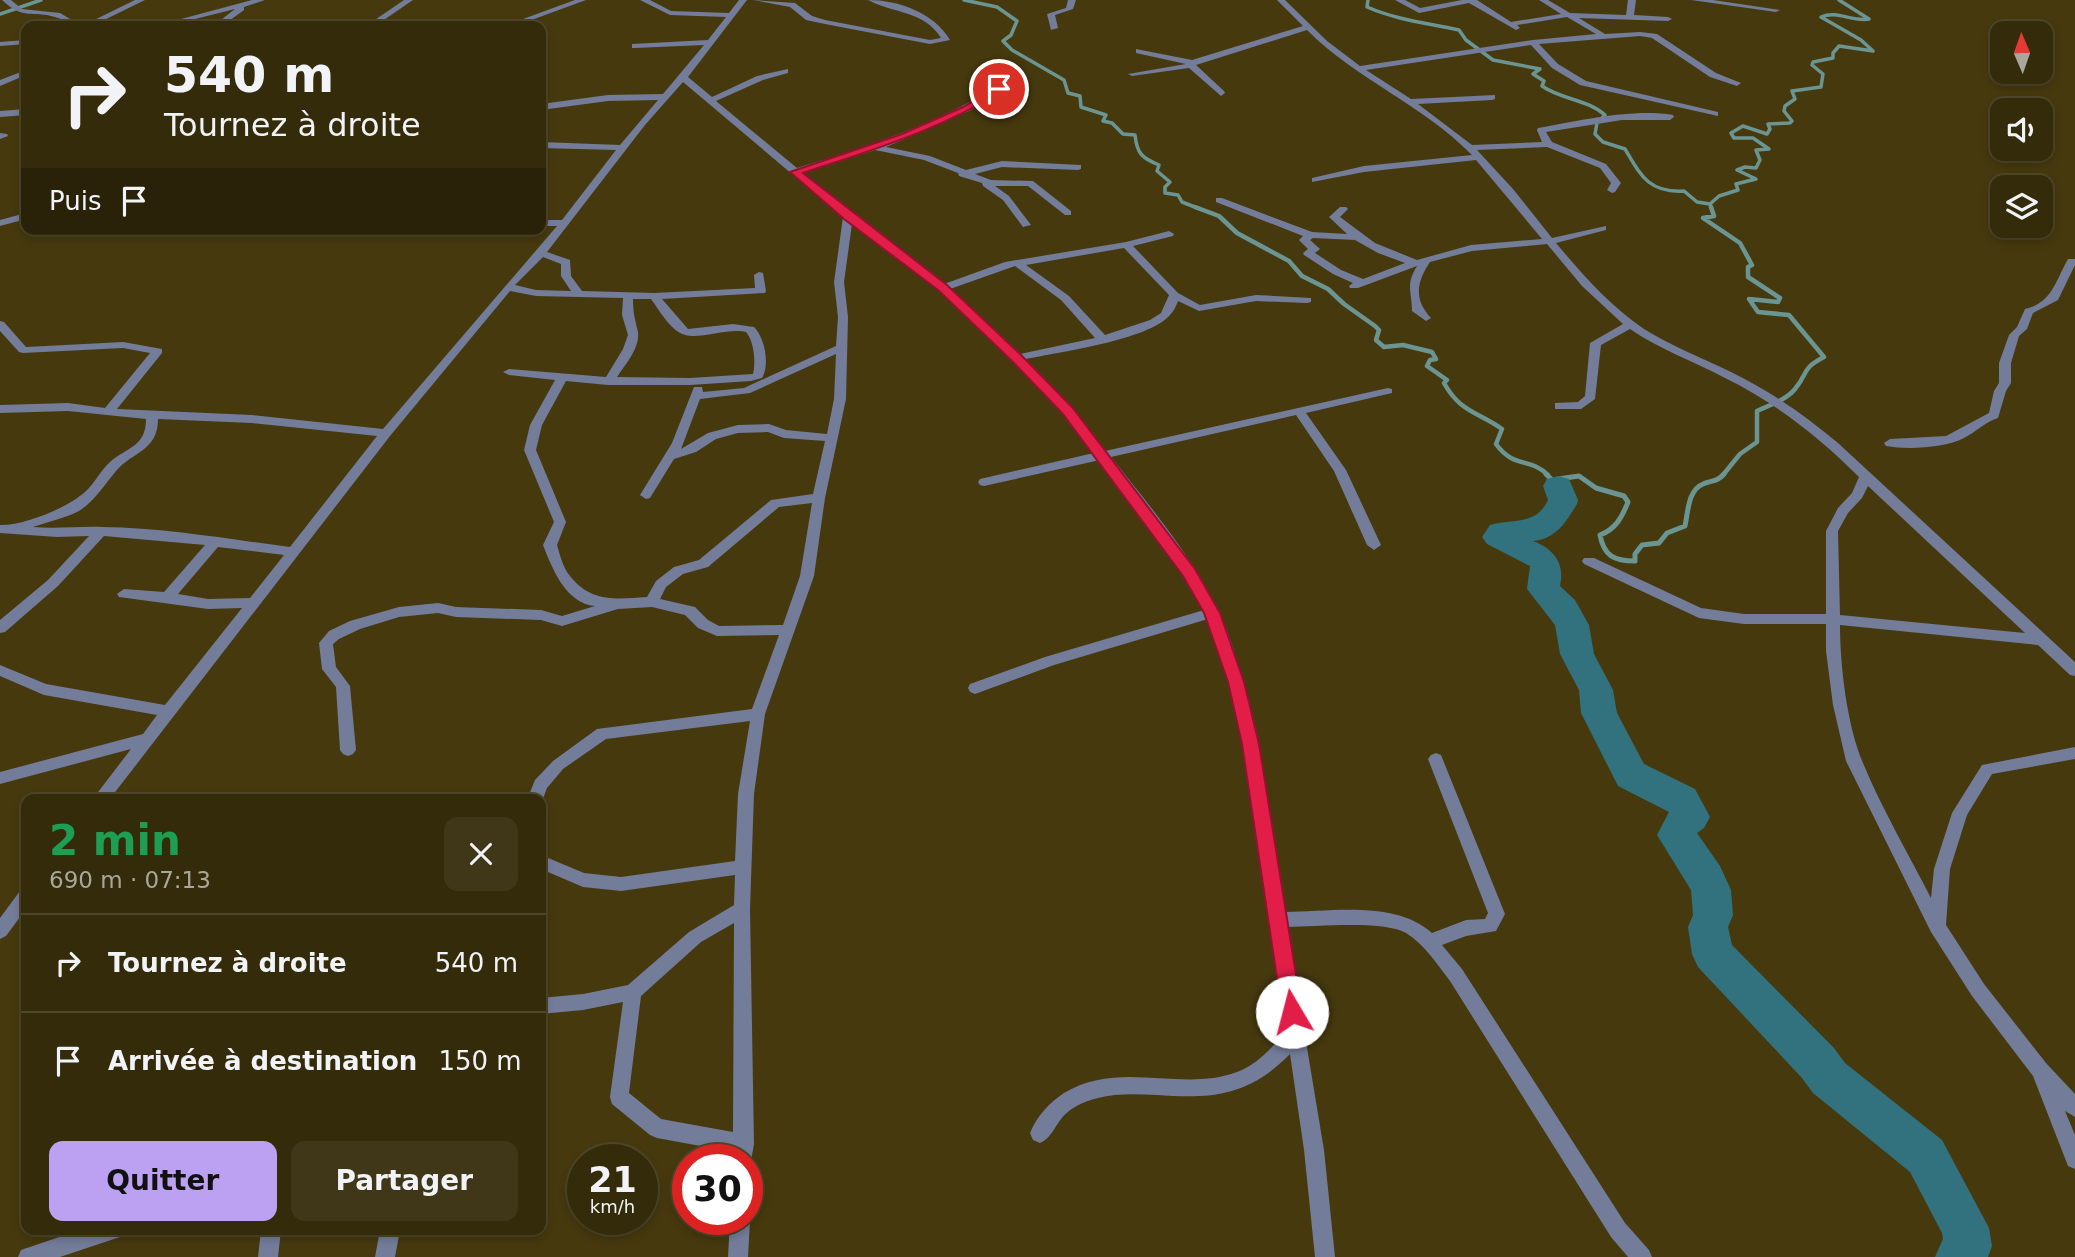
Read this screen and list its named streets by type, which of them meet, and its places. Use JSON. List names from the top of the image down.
{
  "north": "top",
  "page": {
    "turn": ["540 m", "Tournez à droite"],
    "then": "Puis",
    "heading": ["2 min", "690 m · 07:13"],
    "list": [
      {
        "name": "Tournez à droite",
        "value": "540 m"
      },
      {
        "name": "Arrivée à destination",
        "value": "150 m"
      }
    ],
    "buttons": ["Quitter", "Partager"],
    "speed": "21 km/h",
    "limit": "30"
  }
}
